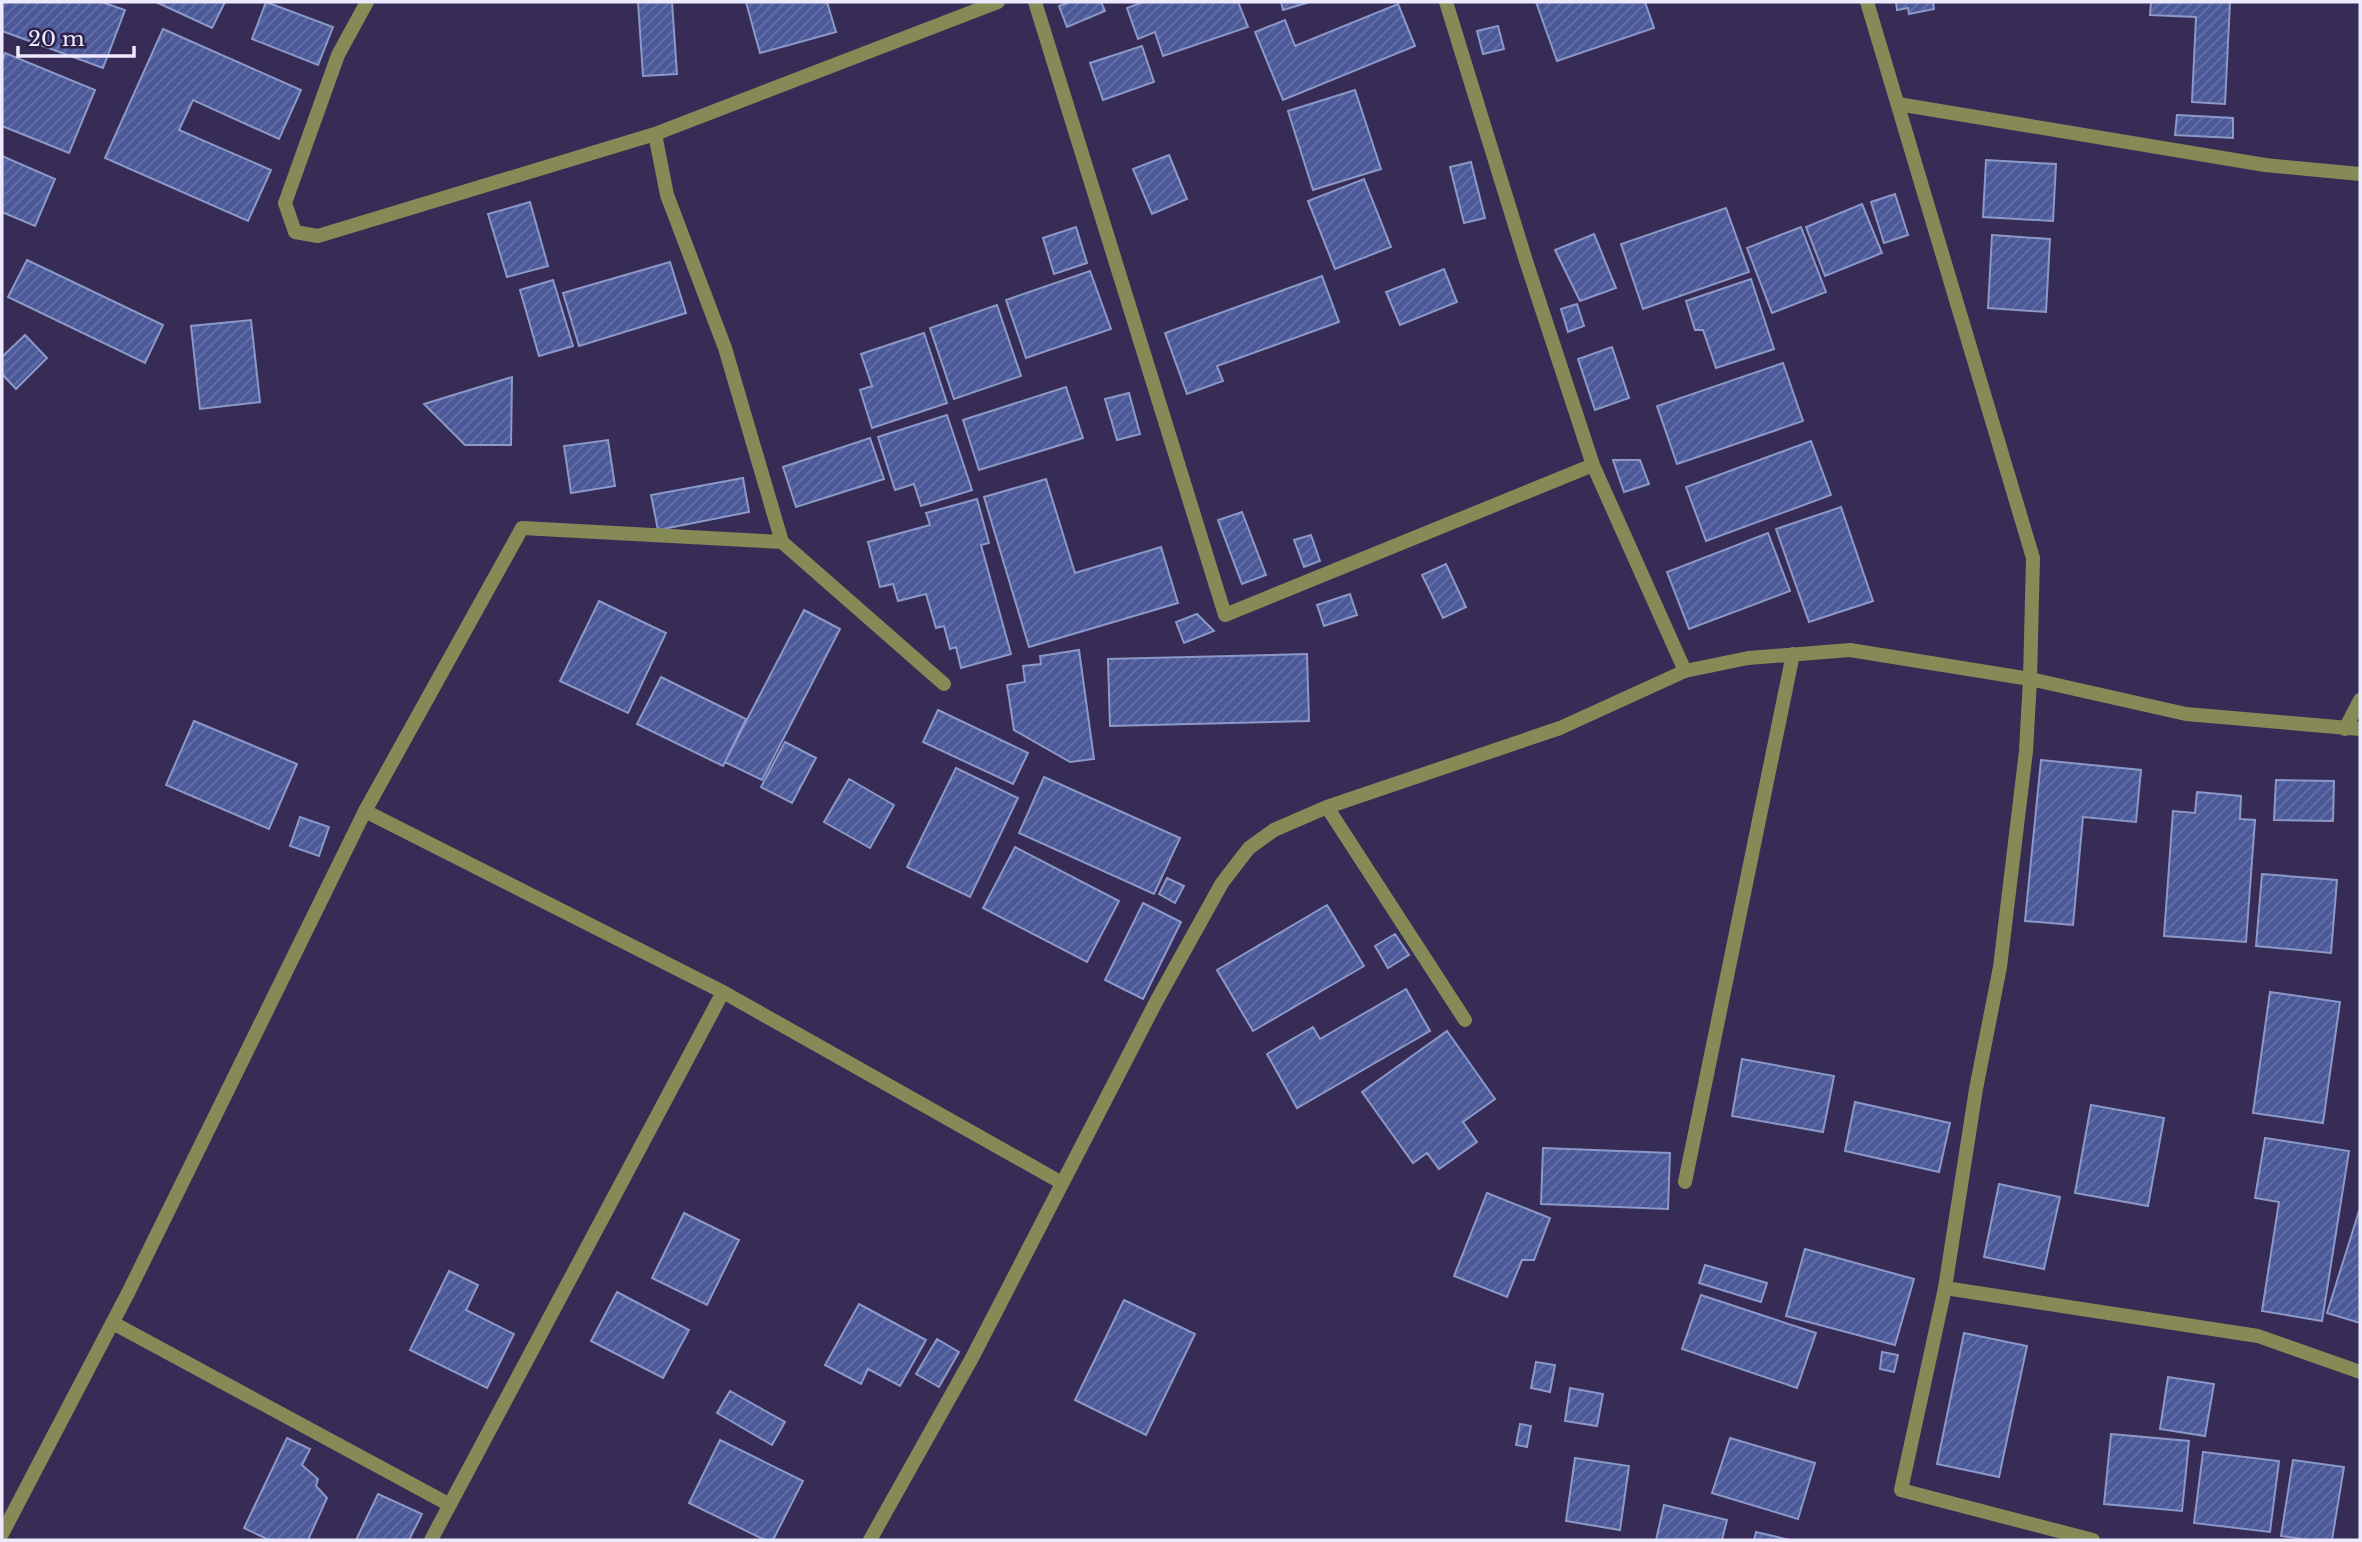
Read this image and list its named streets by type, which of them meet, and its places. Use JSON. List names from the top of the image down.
{
  "scale_bar": "20 m"
}
